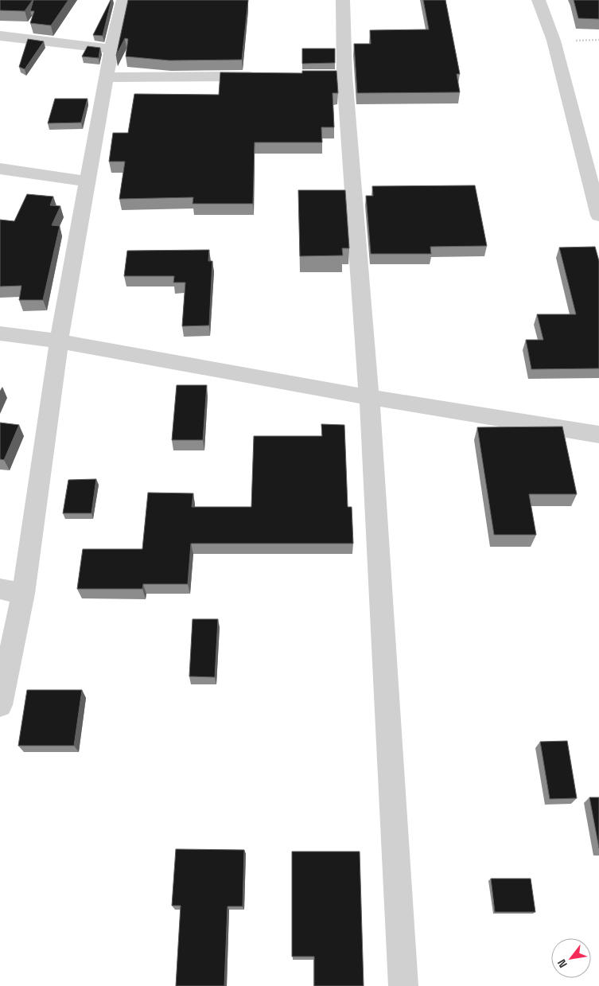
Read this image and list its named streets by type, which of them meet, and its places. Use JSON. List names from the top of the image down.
{
  "north": "bottom left"
}
